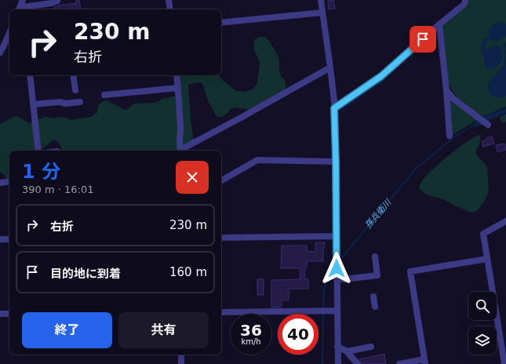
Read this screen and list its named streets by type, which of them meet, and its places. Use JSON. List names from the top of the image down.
{
  "water": ["孫兵衛川"],
  "page": {
    "turn": ["230 m", "右折"],
    "heading": ["1 分", "390 m · 16:01"],
    "list": [
      {
        "name": "右折",
        "value": "230 m"
      },
      {
        "name": "目的地に到着",
        "value": "160 m"
      }
    ],
    "buttons": ["終了", "共有"],
    "speed": "36 km/h",
    "limit": "40"
  }
}
